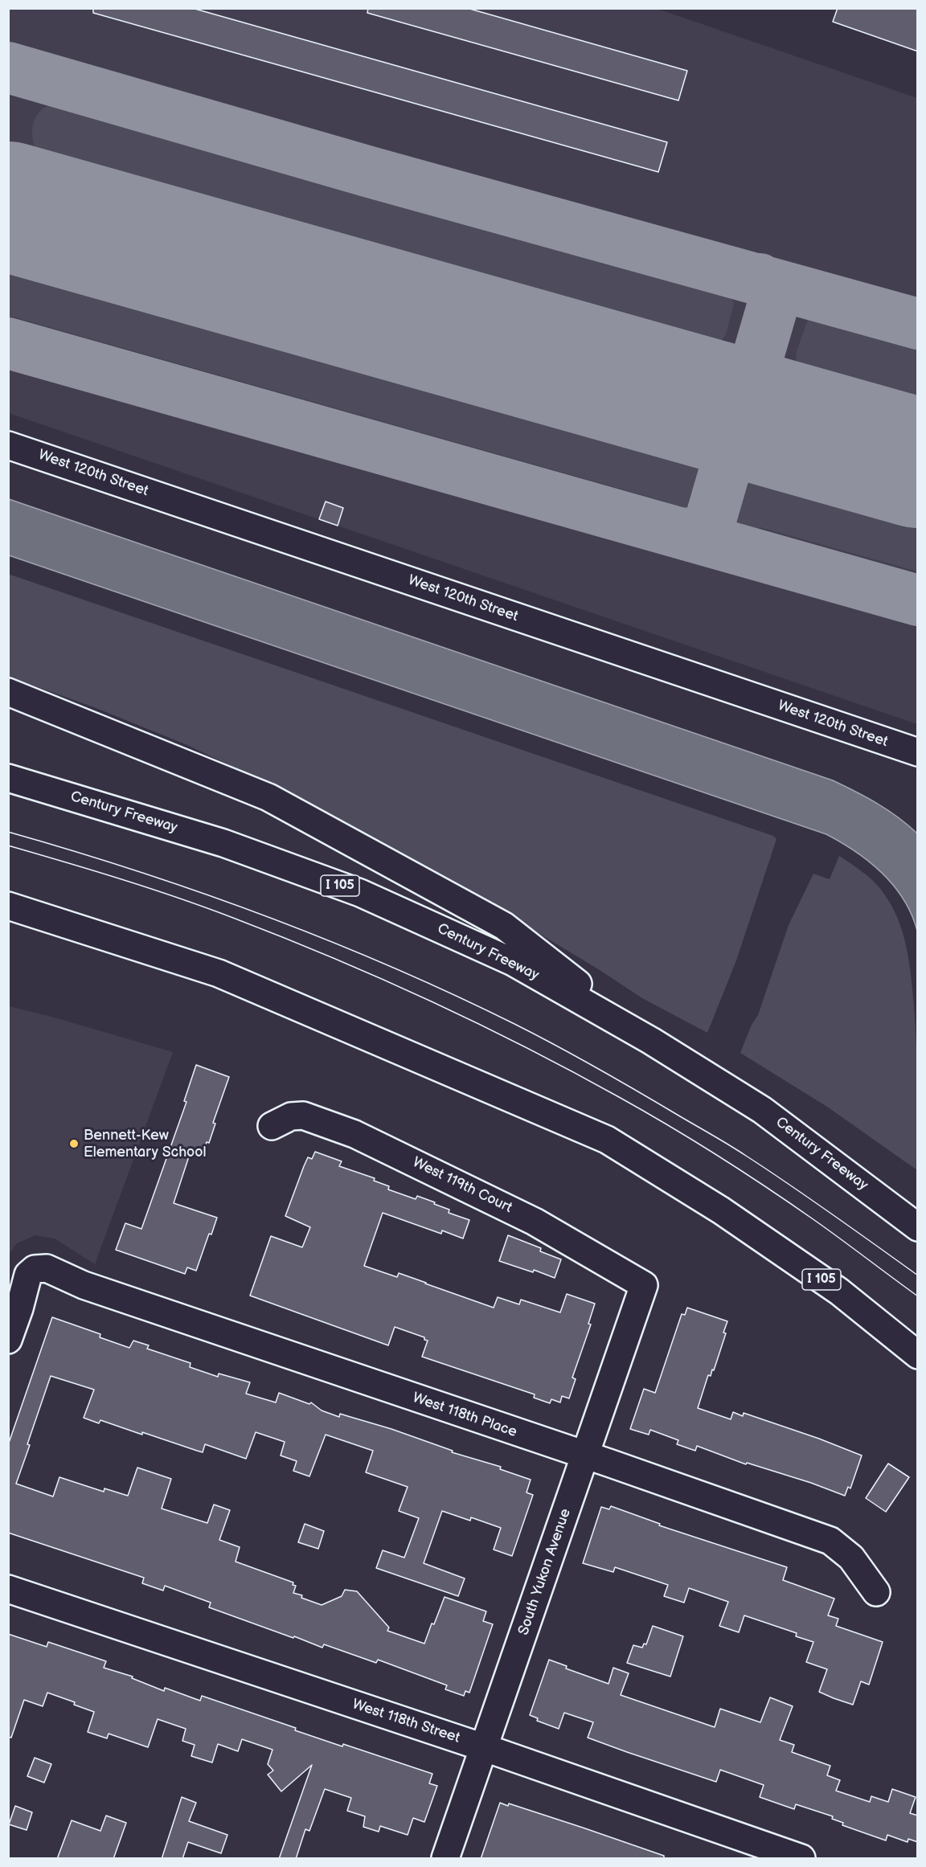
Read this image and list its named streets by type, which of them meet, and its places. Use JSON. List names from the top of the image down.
{
  "streets": {
    "main road": [
      "West 120th Street",
      "Century Freeway",
      "I 105",
      "West 119th Court",
      "West 118th Place",
      "South Yukon Avenue",
      "West 118th Street"
    ]
  },
  "crossings": [
    ["West 119th Court", "South Yukon Avenue"],
    ["West 118th Place", "South Yukon Avenue"],
    ["South Yukon Avenue", "West 118th Street"]
  ],
  "places": ["Bennett-Kew Elementary School"]
}
